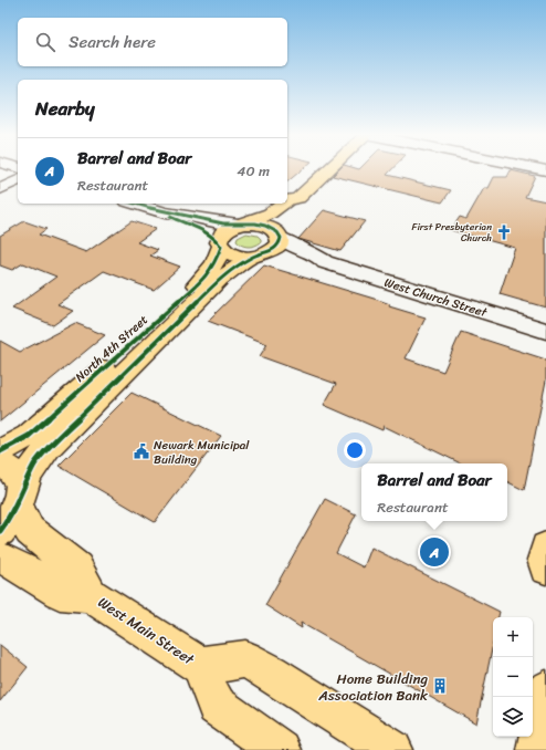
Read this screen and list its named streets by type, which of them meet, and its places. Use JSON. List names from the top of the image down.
{
  "streets": {
    "main road": ["North 4th Street", "West Main Street"],
    "street": ["West Church Street"]
  },
  "crossings": [
    ["West Church Street", "North 4th Street"]
  ],
  "places": {
    "church": ["First Presbyterian Church"],
    "public building": ["Newark Municipal Building"],
    "building": ["Home Building Association Bank"]
  },
  "page": {
    "search": "Search here",
    "heading": "Nearby",
    "list": [
      {
        "mark": "A",
        "name": "Barrel and Boar",
        "note": "Restaurant",
        "value": "40 m"
      }
    ],
    "popup": ["Barrel and Boar", "Restaurant"],
    "pins": "A",
    "map_buttons": ["+", "−"]
  }
}
